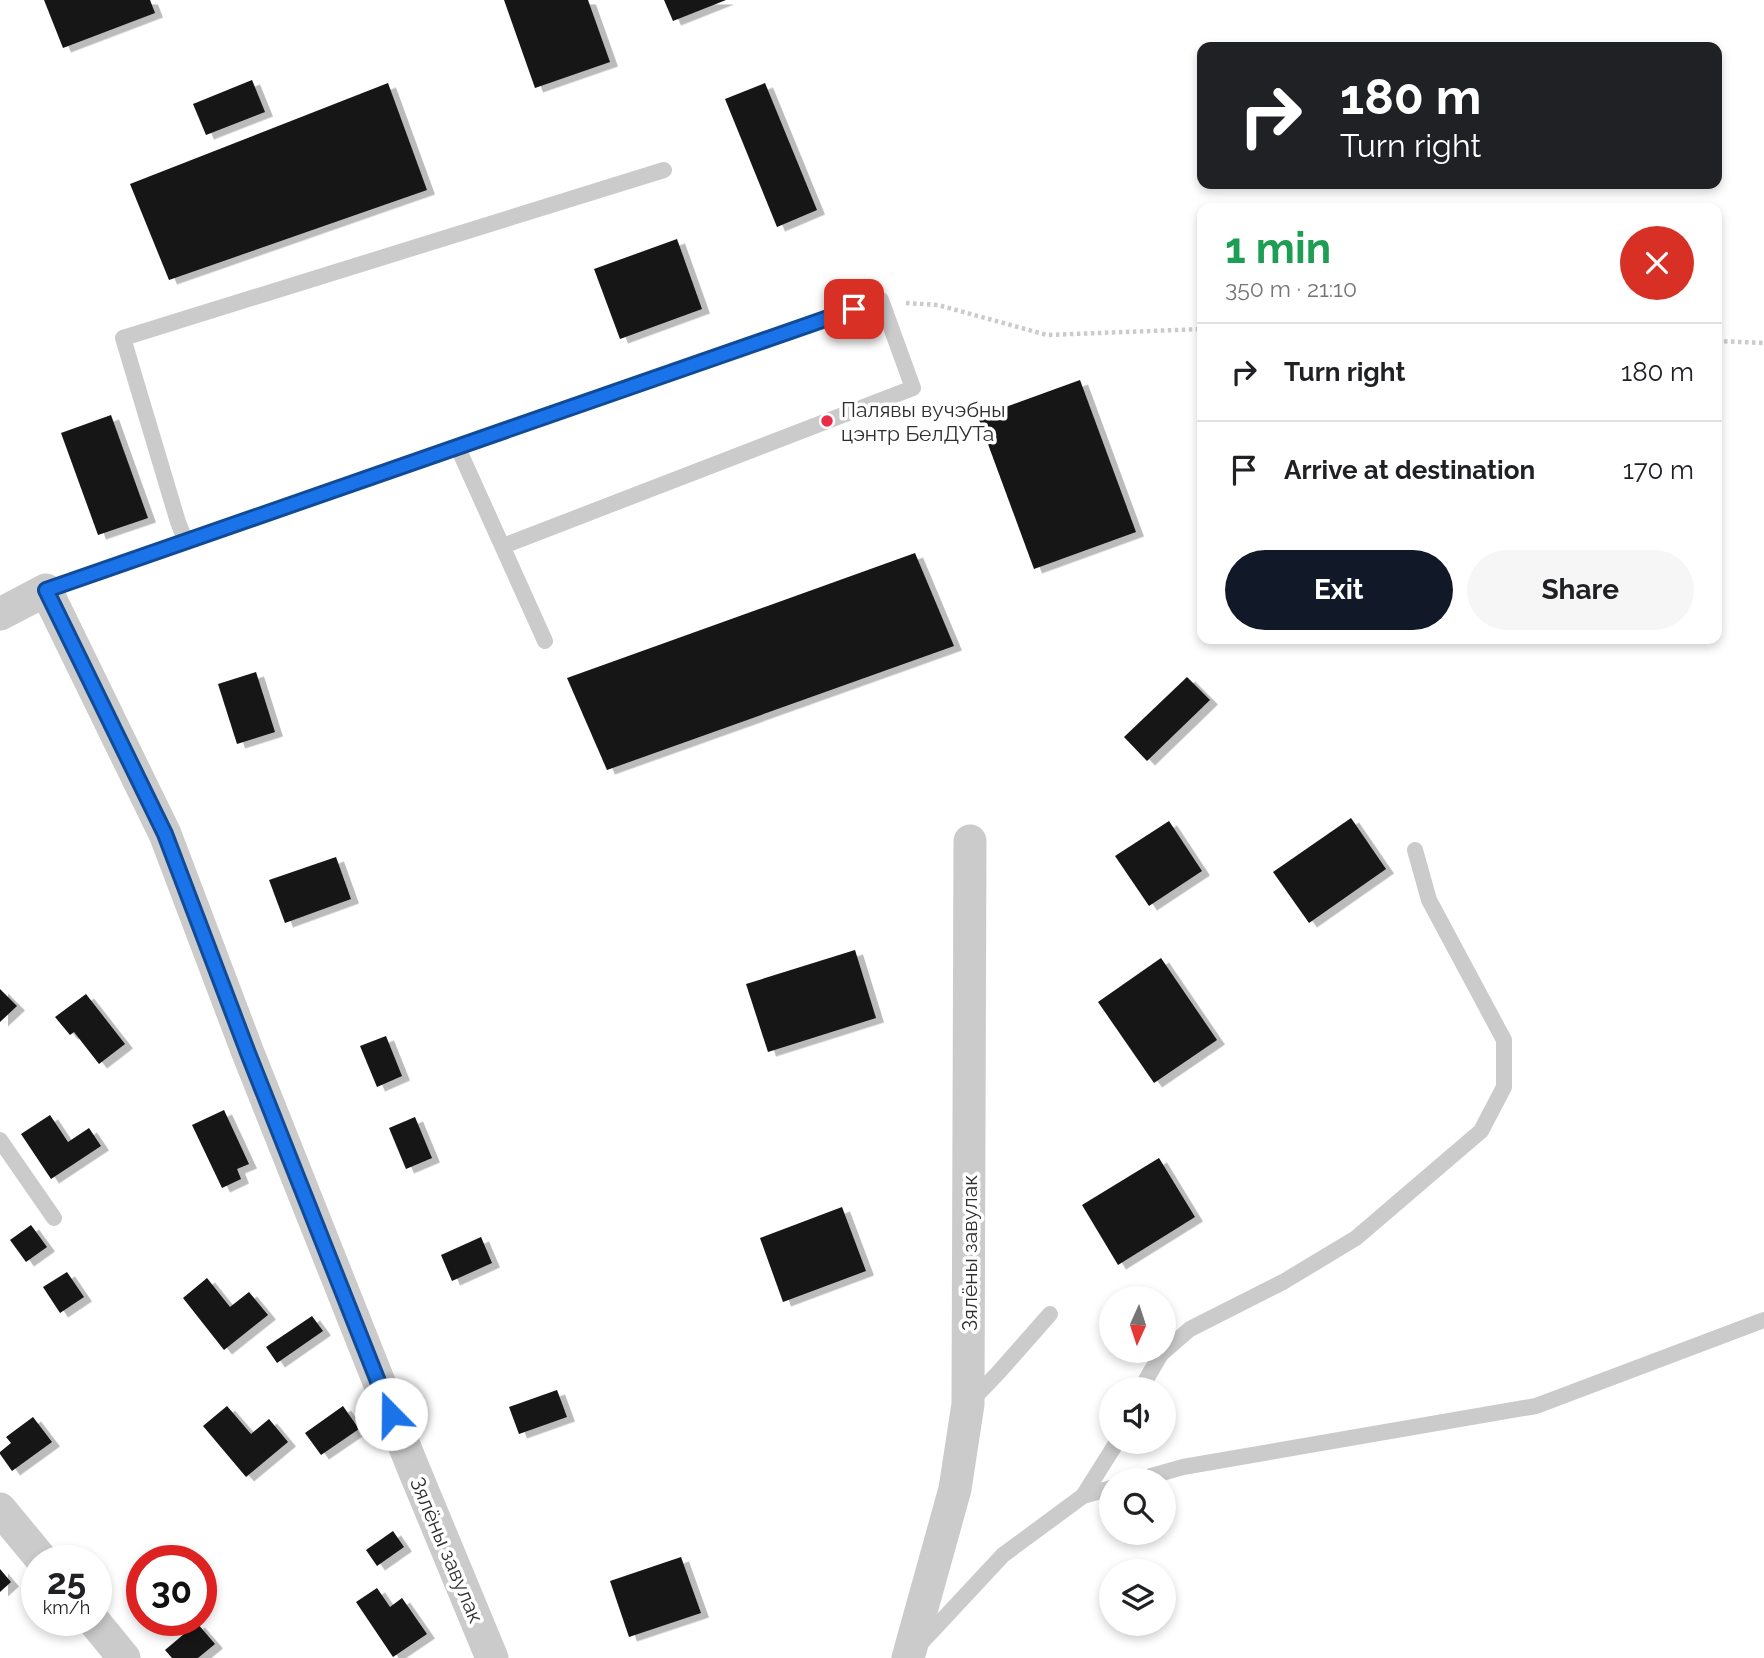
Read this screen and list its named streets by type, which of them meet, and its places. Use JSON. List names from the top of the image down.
{
  "streets": {
    "street": ["Зялёны завулак"]
  },
  "places": ["Палявы вучэбны цэнтр БелДУТа"],
  "north": "bottom",
  "page": {
    "turn": ["180 m", "Turn right"],
    "heading": ["1 min", "350 m · 21:10"],
    "list": [
      {
        "name": "Turn right",
        "value": "180 m"
      },
      {
        "name": "Arrive at destination",
        "value": "170 m"
      }
    ],
    "buttons": ["Exit", "Share"],
    "speed": "25 km/h",
    "limit": "30"
  }
}
